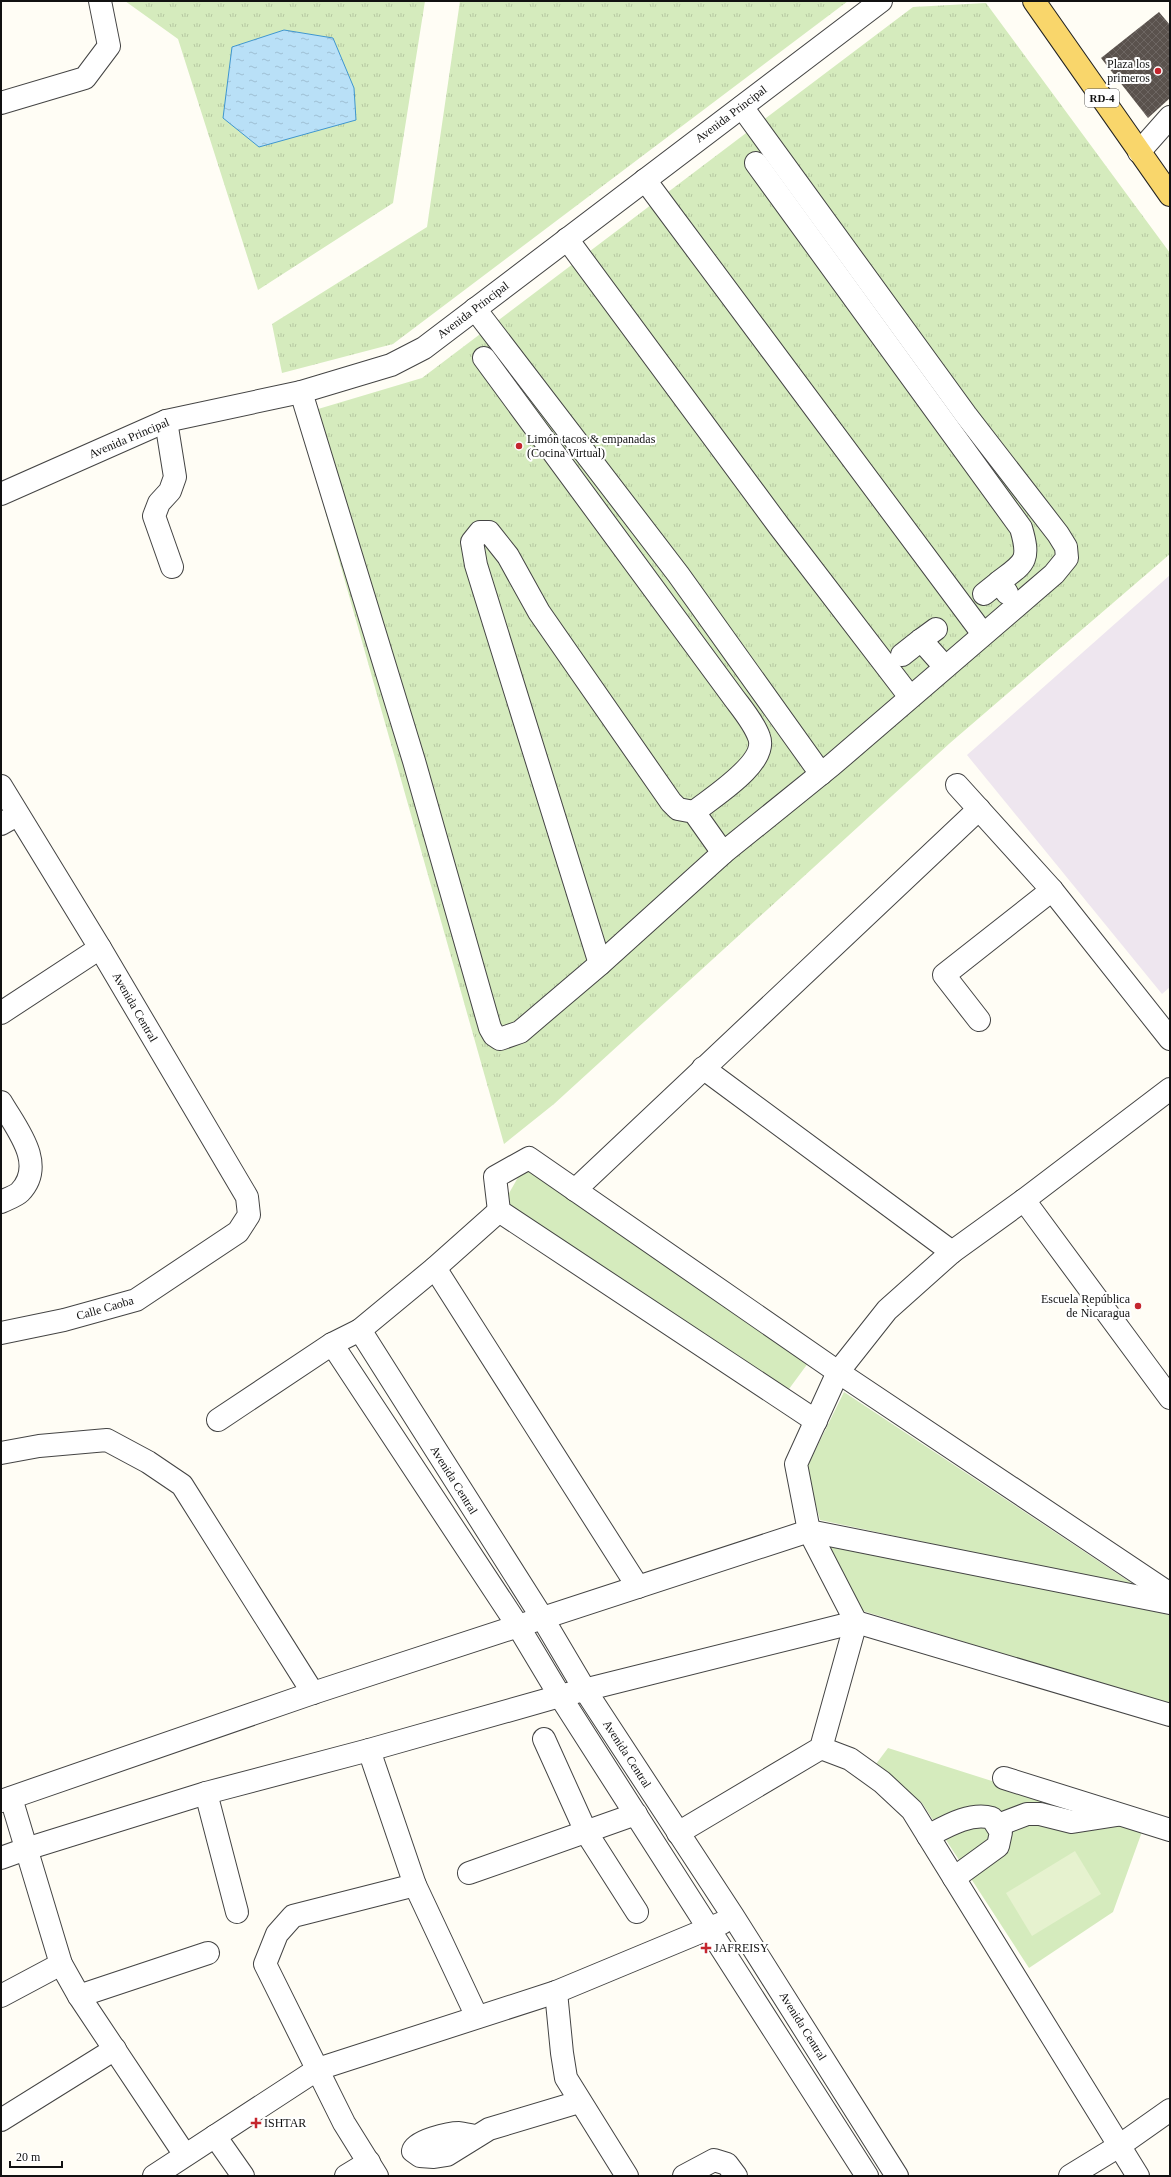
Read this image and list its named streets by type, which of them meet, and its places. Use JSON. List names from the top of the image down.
{
  "streets": {
    "main road": ["RD-4"],
    "street": ["Avenida Principal", "Avenida Central", "Calle Caoba"]
  },
  "crossings": [
    ["Avenida Central", "Calle Caoba"]
  ],
  "places": {
    "other": ["Plaza los primeros", "Limón tacos & empanadas (Cocina Virtual)", "Escuela República de Nicaragua"],
    "health": ["JAFREISY", "ISHTAR"]
  },
  "scale_bar": "20 m"
}
